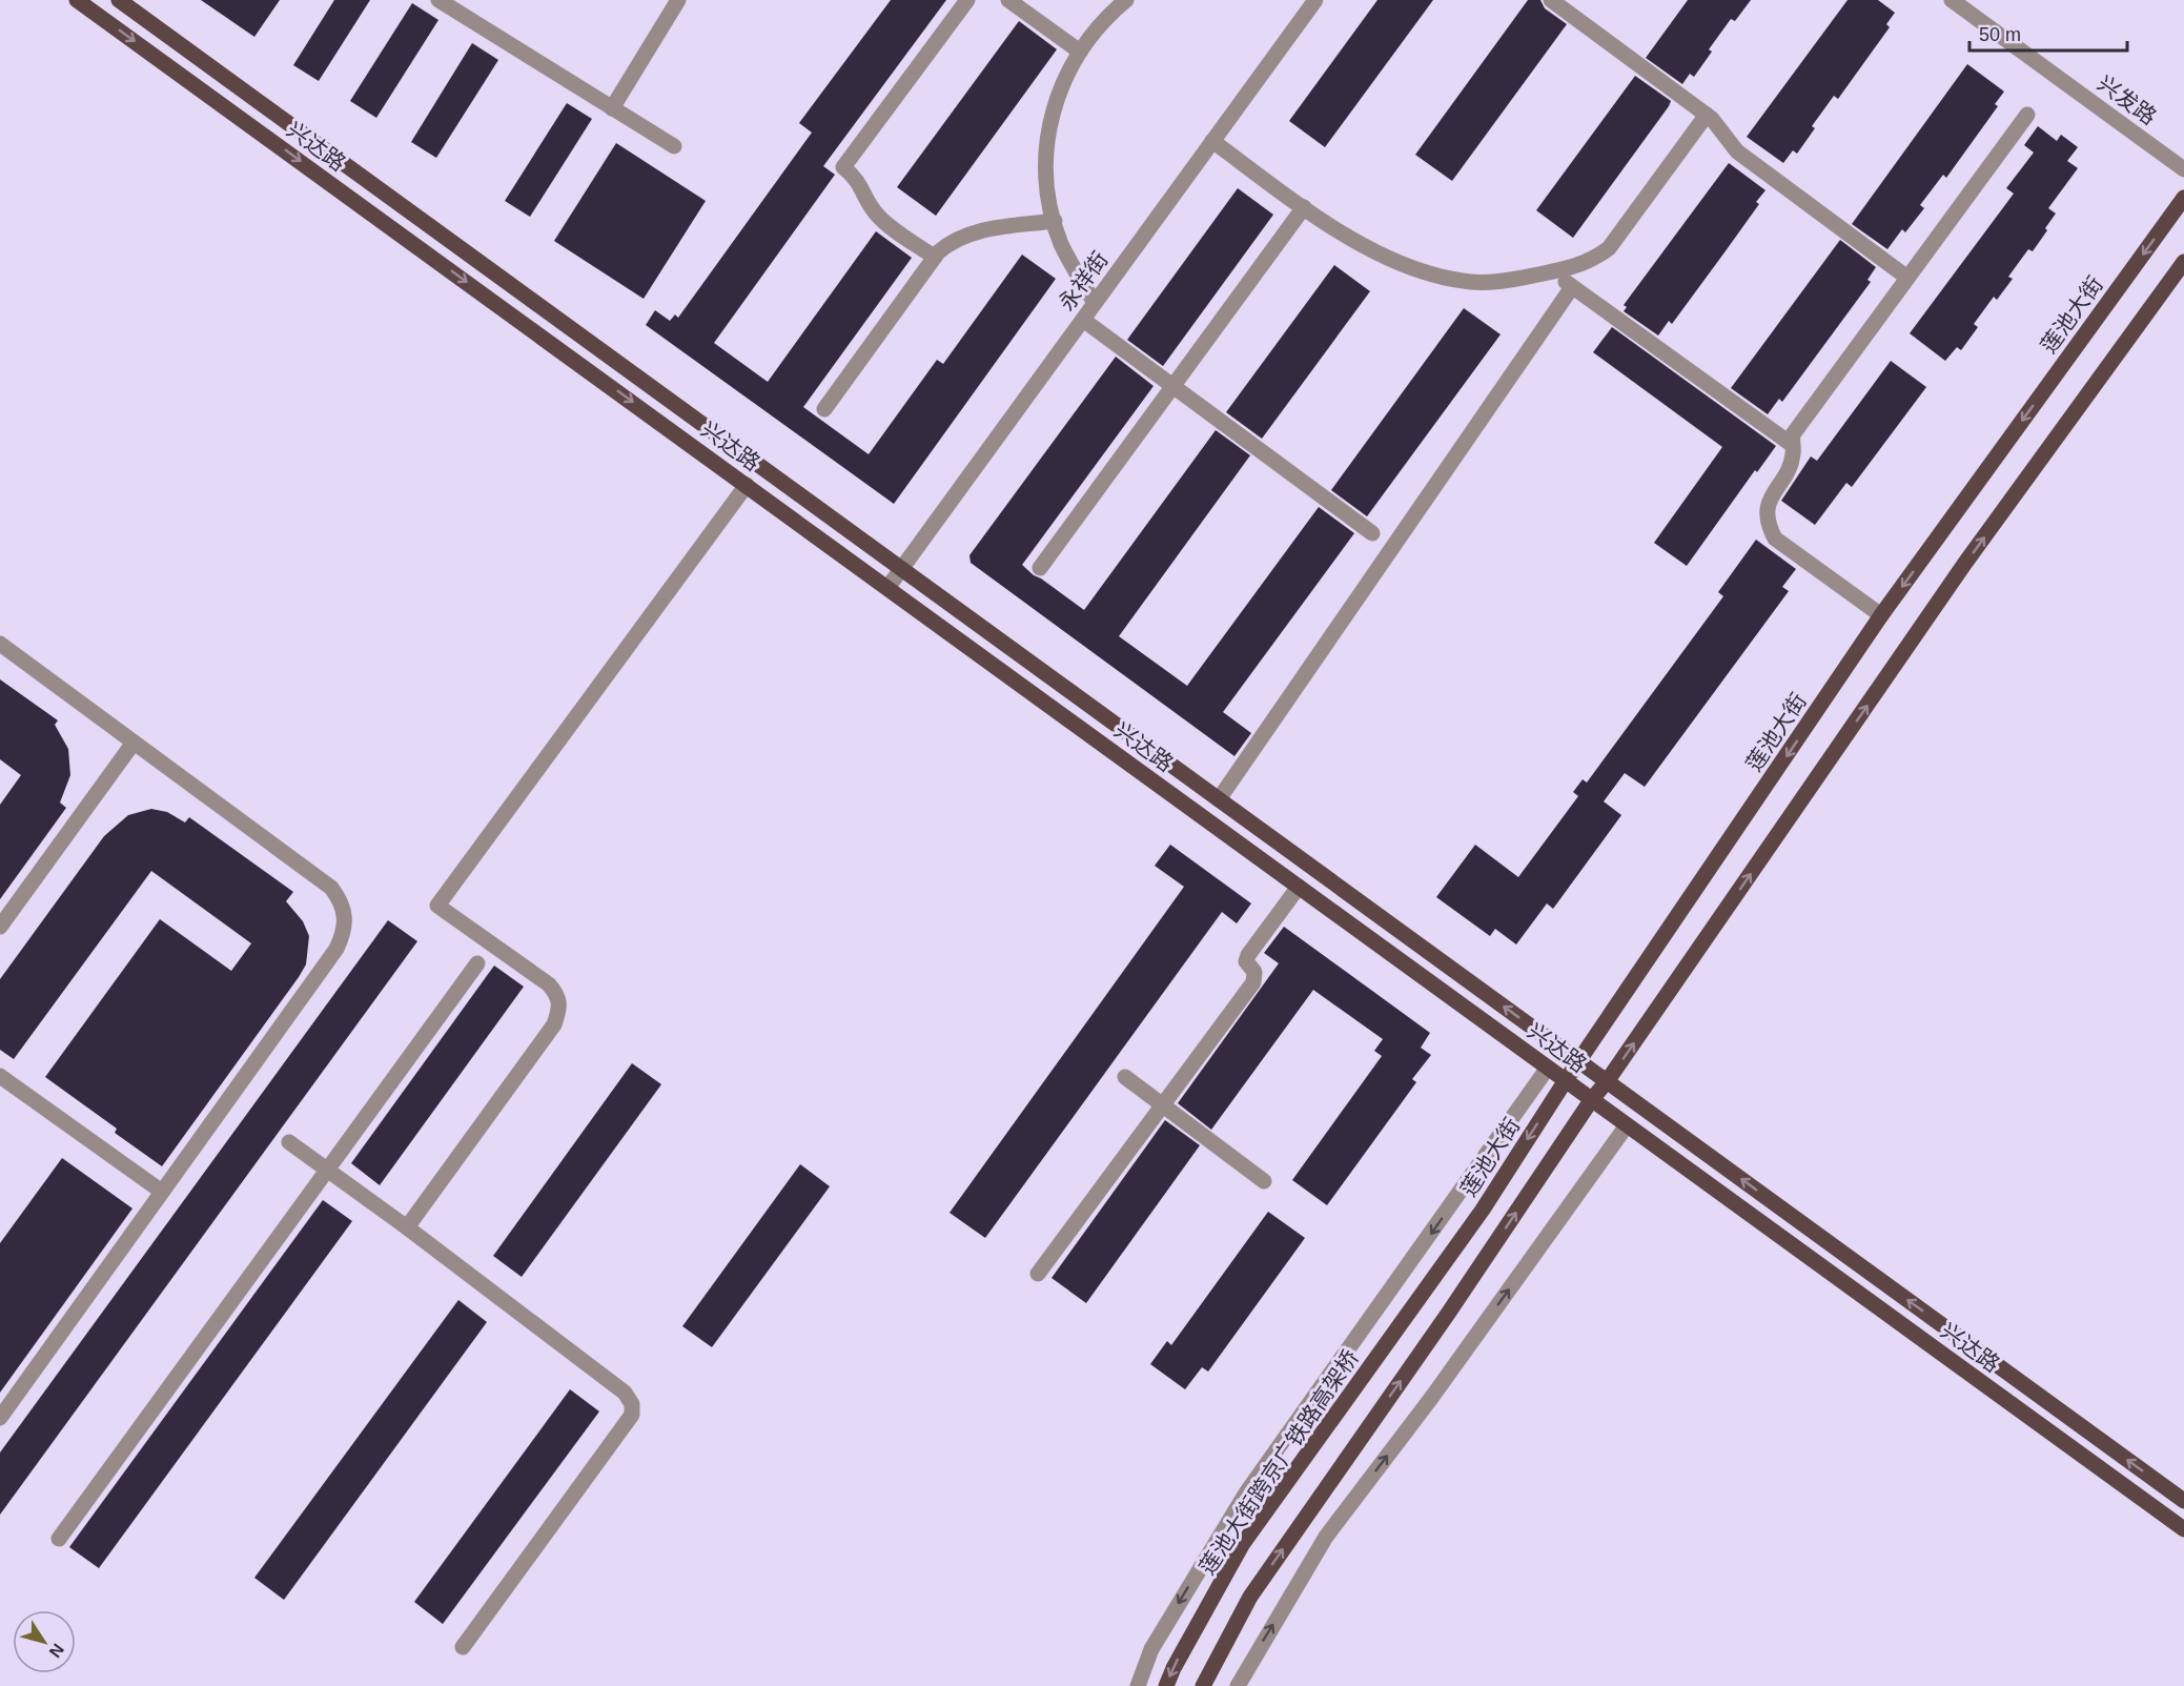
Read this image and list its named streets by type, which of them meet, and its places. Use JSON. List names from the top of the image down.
{
  "streets": {
    "main road": ["兴达路", "莲池大街", "莲池大街跨京广铁路高架桥"],
    "street": ["兴发路", "永祥街"]
  },
  "crossings": [
    ["兴达路", "永祥街"],
    ["兴达路", "莲池大街"],
    ["莲池大街", "莲池大街跨京广铁路高架桥"]
  ],
  "scale_bar": "50 m",
  "north": "bottom right"
}
